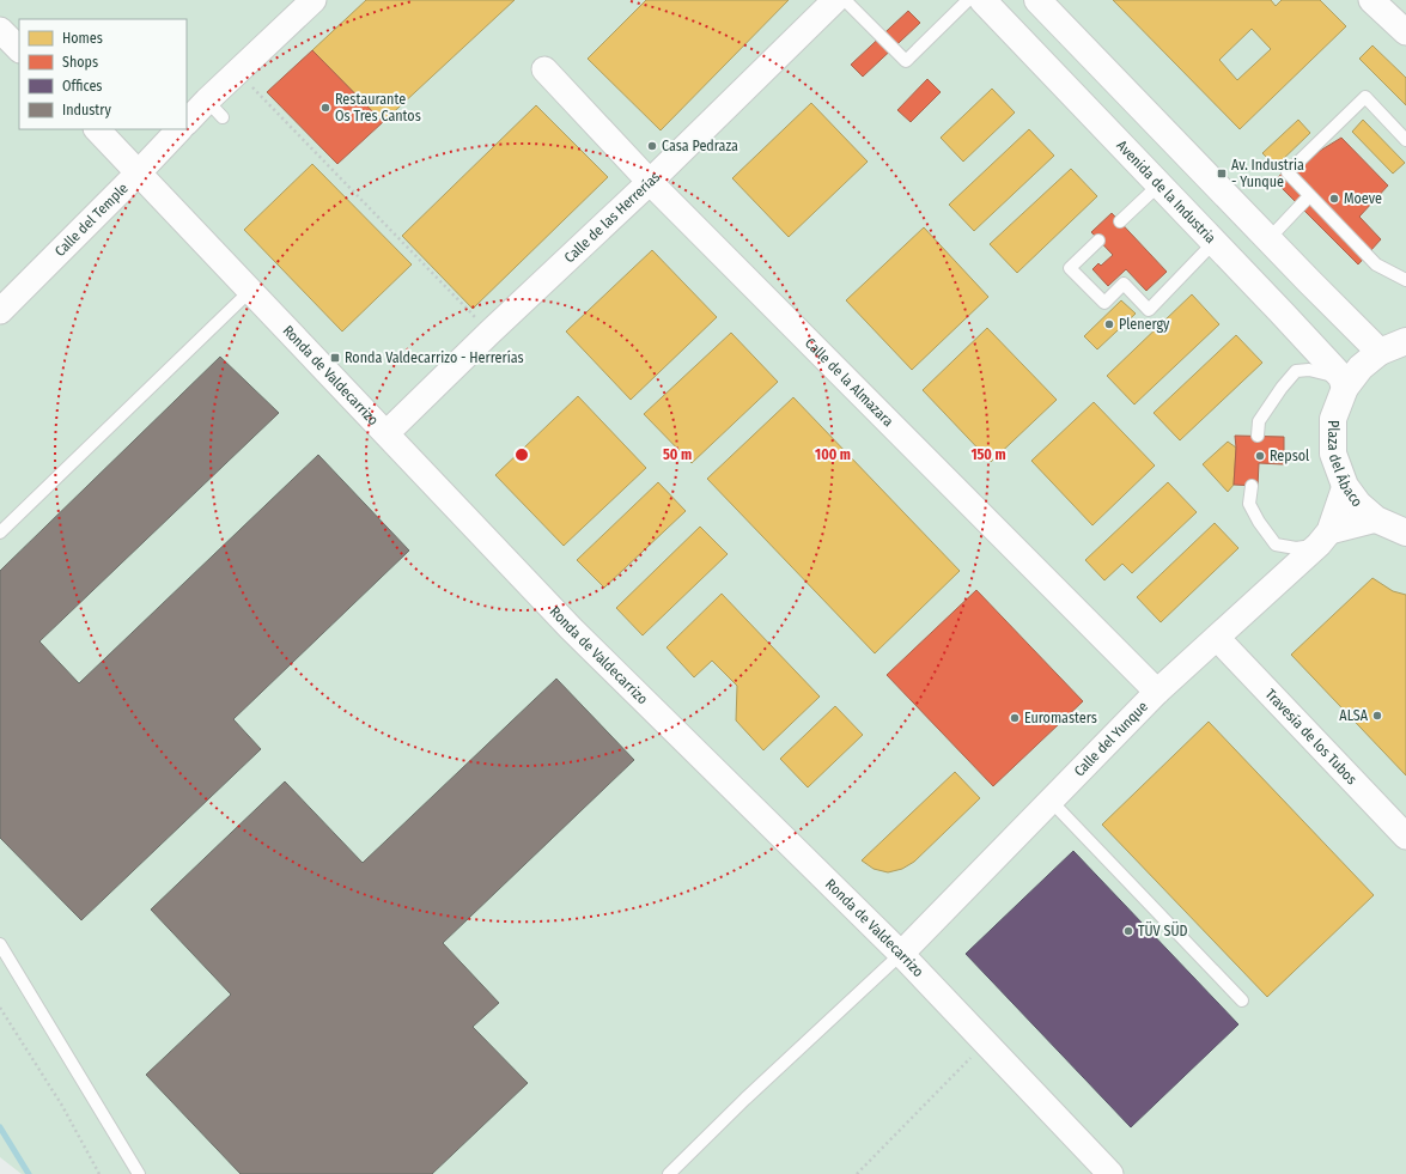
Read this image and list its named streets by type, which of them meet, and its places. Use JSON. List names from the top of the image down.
{
  "streets": {
    "street": [
      "Avenida de la Industria",
      "Calle de las Herrerías",
      "Calle del Temple",
      "Ronda de Valdecarrizo",
      "Calle de la Almazara",
      "Plaza del Ábaco",
      "Travesía de los Tubos",
      "Calle del Yunque"
    ]
  },
  "crossings": [
    ["Avenida de la Industria", "Plaza del Ábaco"],
    ["Calle de las Herrerías", "Ronda de Valdecarrizo"],
    ["Calle de las Herrerías", "Calle de la Almazara"],
    ["Calle del Temple", "Ronda de Valdecarrizo"],
    ["Ronda de Valdecarrizo", "Calle del Yunque"],
    ["Calle de la Almazara", "Calle del Yunque"],
    ["Plaza del Ábaco", "Calle del Yunque"],
    ["Travesía de los Tubos", "Calle del Yunque"]
  ],
  "places": {
    "other": [
      "Restaurante Os Tres Cantos",
      "Casa Pedraza",
      "Moeve",
      "Plenergy",
      "Repsol",
      "ALSA",
      "Euromasters",
      "TÜV SÜD"
    ],
    "transit": ["Av. Industria - Yunque", "Ronda Valdecarrizo - Herrerías"]
  },
  "legend": [
    "Homes",
    "Shops",
    "Offices",
    "Industry"
  ],
  "rings": ["50 m", "100 m", "150 m"]
}
